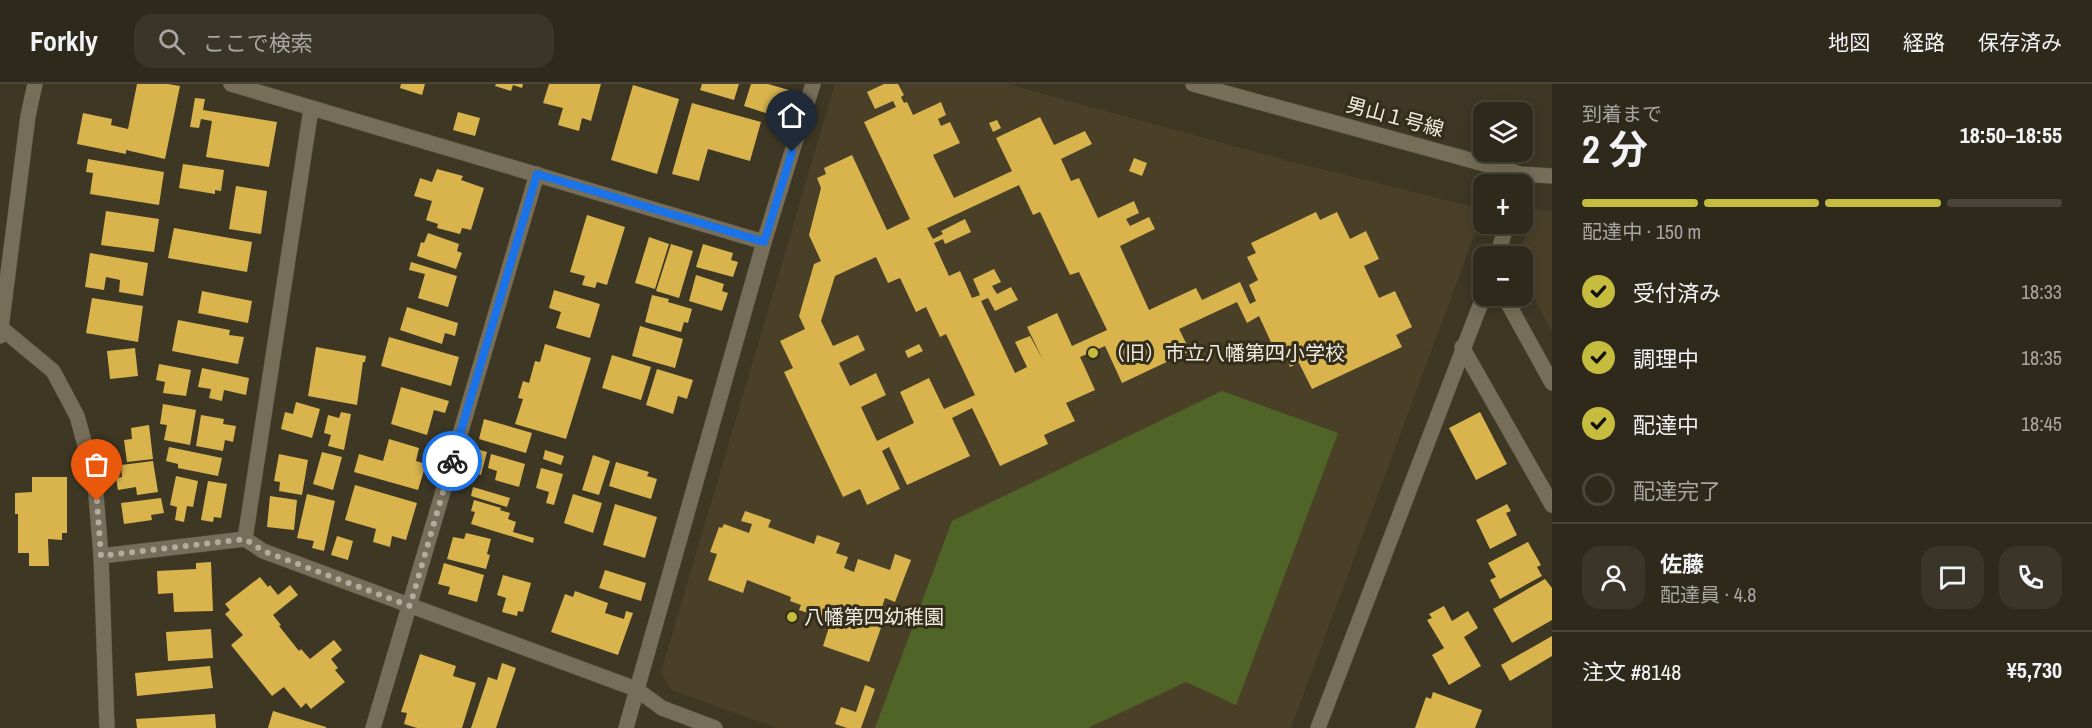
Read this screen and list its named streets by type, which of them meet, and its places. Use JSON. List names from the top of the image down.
{
  "streets": {
    "street": ["男山１号線"]
  },
  "places": ["（旧）市立八幡第四小学校", "八幡第四幼稚園"],
  "page": {
    "header": "Forkly",
    "search": "ここで検索",
    "nav": ["地図", "経路", "保存済み"],
    "heading": ["2 分", "到着まで", "18:50–18:55"],
    "panel": [
      "佐藤",
      "配達員 · 4.8",
      "注文 #8148",
      "¥5,730"
    ],
    "map_buttons": ["+", "−"],
    "bar": "配達中 · 150 m",
    "list": [
      ["受付済み", "18:33"],
      ["調理中", "18:35"],
      ["配達中", "18:45"],
      "配達完了"
    ]
  }
}
